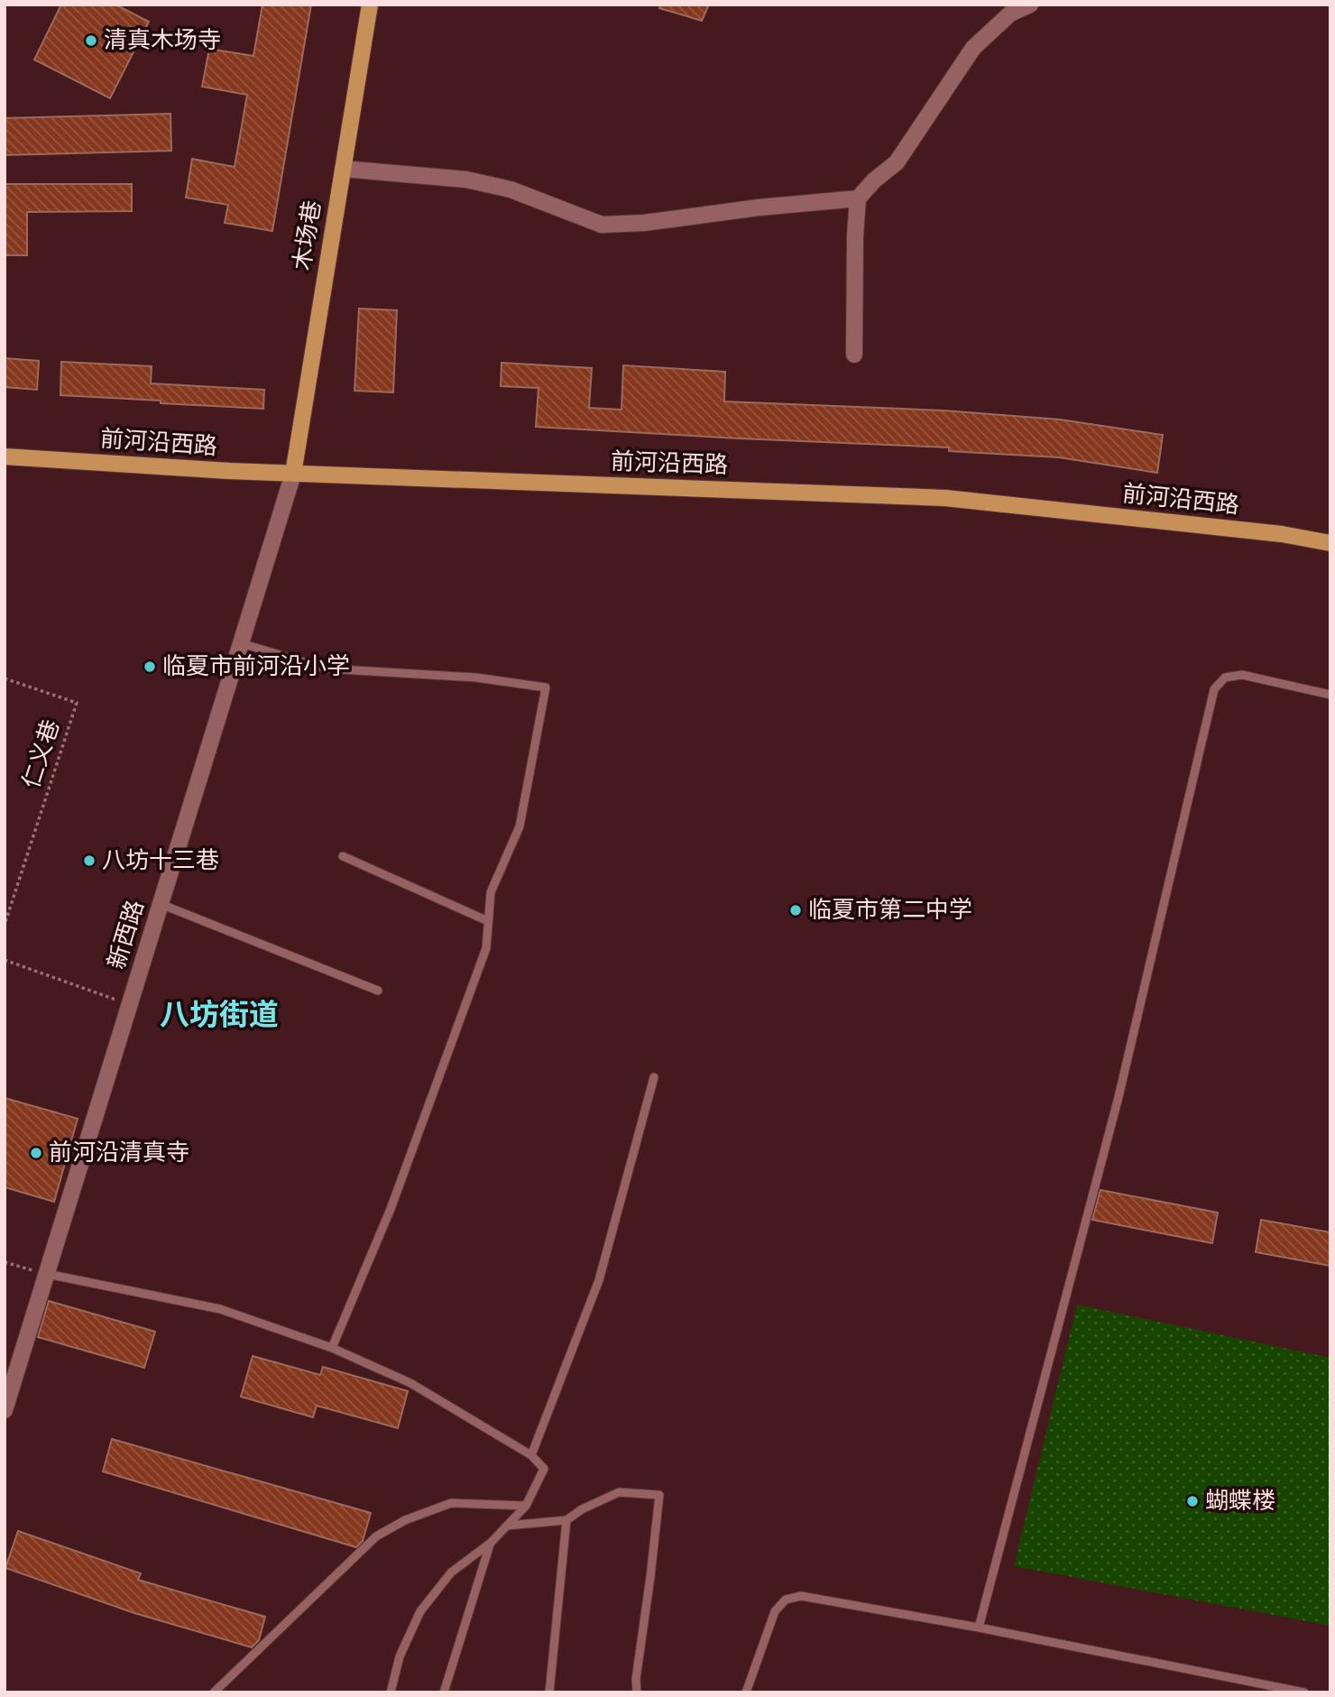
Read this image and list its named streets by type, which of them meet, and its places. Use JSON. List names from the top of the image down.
{
  "streets": {
    "main road": ["木场巷", "前河沿西路", "新西路"],
    "path": ["仁义巷"]
  },
  "crossings": [
    ["木场巷", "前河沿西路"],
    ["木场巷", "新西路"],
    ["前河沿西路", "新西路"]
  ],
  "districts": ["八坊街道"],
  "places": [
    "清真木场寺",
    "临夏市前河沿小学",
    "八坊十三巷",
    "临夏市第二中学",
    "前河沿清真寺",
    "蝴蝶楼"
  ]
}
